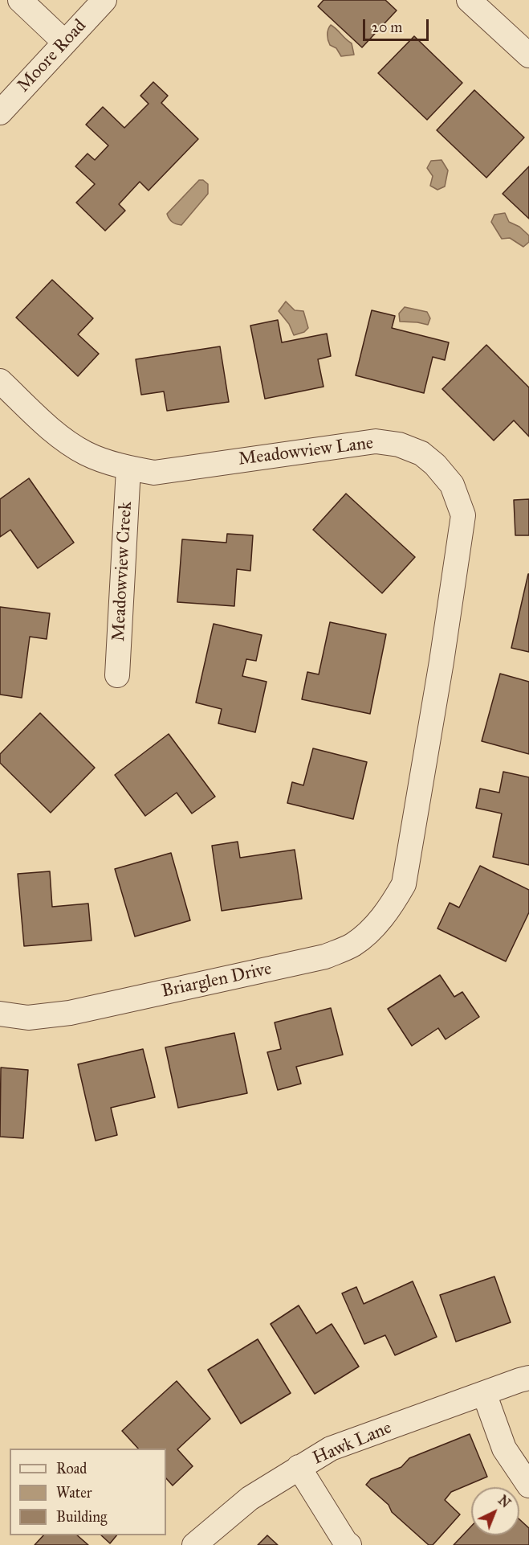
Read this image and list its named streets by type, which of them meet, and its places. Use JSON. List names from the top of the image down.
{
  "streets": {
    "street": [
      "Moore Road",
      "Meadowview Lane",
      "Meadowview Creek",
      "Briarglen Drive",
      "Hawk Lane"
    ]
  },
  "crossings": [
    ["Meadowview Lane", "Meadowview Creek"],
    ["Meadowview Lane", "Briarglen Drive"]
  ],
  "legend": ["Road", "Water", "Building"],
  "scale_bar": "20 m",
  "north": "top right"
}
